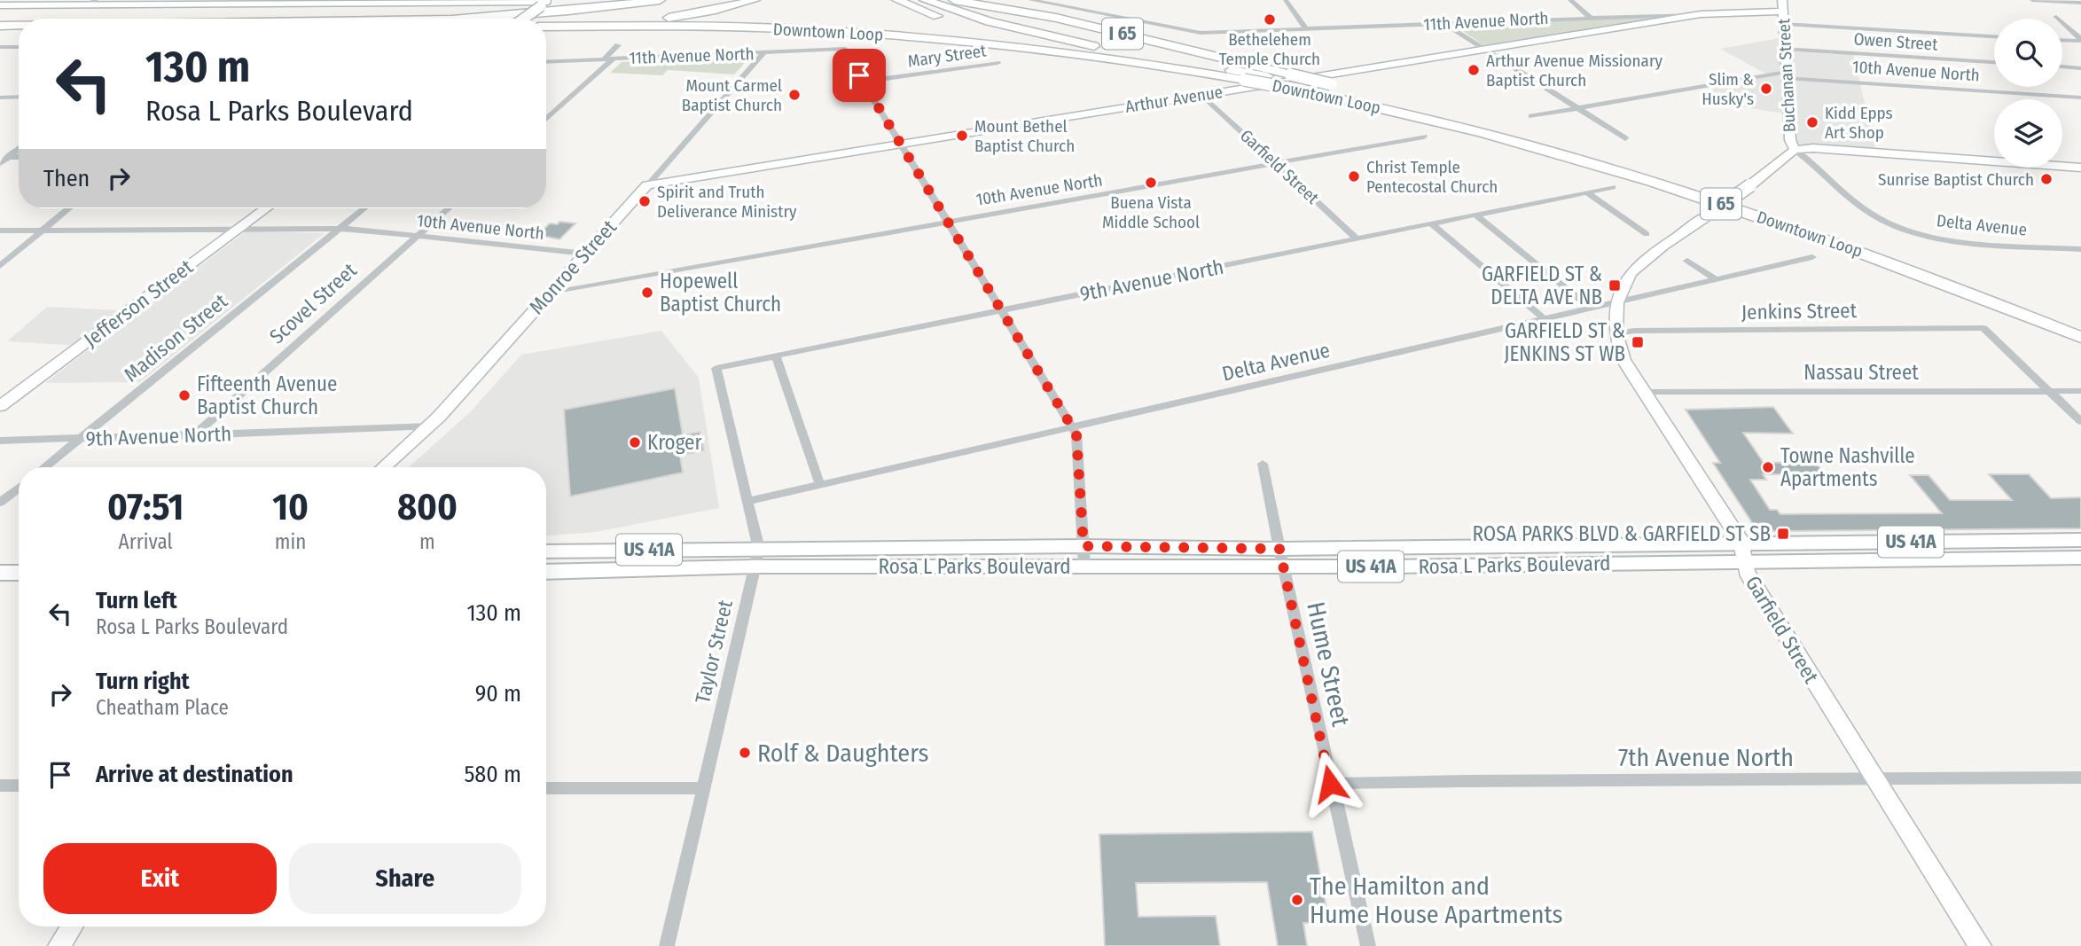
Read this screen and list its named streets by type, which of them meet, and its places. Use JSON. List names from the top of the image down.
{
  "streets": {
    "highway": ["Downtown Loop", "I 65"],
    "main road": ["US 41A", "Rosa L Parks Boulevard"],
    "street": [
      "11th Avenue North",
      "Owen Street",
      "Mary Street",
      "10th Avenue North",
      "Buchanan Street",
      "Arthur Avenue",
      "Garfield Street",
      "Delta Avenue",
      "Monroe Street",
      "9th Avenue North",
      "Jefferson Street",
      "Scovel Street",
      "Jenkins Street",
      "Madison Street",
      "Nassau Street",
      "Taylor Street",
      "Hume Street",
      "7th Avenue North"
    ]
  },
  "crossings": [
    ["11th Avenue North", "Mary Street"],
    ["11th Avenue North", "Buchanan Street"],
    ["11th Avenue North", "Arthur Avenue"],
    ["11th Avenue North", "Monroe Street"],
    ["Owen Street", "Buchanan Street"],
    ["10th Avenue North", "Buchanan Street"],
    ["10th Avenue North", "Garfield Street"],
    ["10th Avenue North", "Monroe Street"],
    ["10th Avenue North", "Jefferson Street"],
    ["10th Avenue North", "Scovel Street"],
    ["10th Avenue North", "Madison Street"],
    ["Buchanan Street", "Delta Avenue"],
    ["Arthur Avenue", "Garfield Street"],
    ["Arthur Avenue", "Monroe Street"],
    ["Garfield Street", "Delta Avenue"],
    ["Garfield Street", "9th Avenue North"],
    ["Garfield Street", "Jenkins Street"],
    ["Garfield Street", "Nassau Street"],
    ["Garfield Street", "Rosa L Parks Boulevard"],
    ["Garfield Street", "7th Avenue North"],
    ["Delta Avenue", "Taylor Street"],
    ["Monroe Street", "9th Avenue North"],
    ["9th Avenue North", "Scovel Street"],
    ["9th Avenue North", "Madison Street"],
    ["9th Avenue North", "Taylor Street"],
    ["Jenkins Street", "Nassau Street"],
    ["Rosa L Parks Boulevard", "Taylor Street"],
    ["Rosa L Parks Boulevard", "Hume Street"],
    ["Hume Street", "7th Avenue North"]
  ],
  "places": {
    "other": [
      "Bethelehem Temple Church",
      "Arthur Avenue Missionary Baptist Church",
      "Slim & Husky's",
      "Mount Carmel Baptist Church",
      "Kidd Epps Art Shop",
      "Mount Bethel Baptist Church",
      "Christ Temple Pentecostal Church",
      "Sunrise Baptist Church",
      "Buena Vista Middle School",
      "Spirit and Truth Deliverance Ministry",
      "Hopewell Baptist Church",
      "Fifteenth Avenue Baptist Church",
      "Kroger",
      "Towne Nashville Apartments",
      "Rolf & Daughters",
      "The Hamilton and Hume House Apartments"
    ],
    "transit": ["GARFIELD ST & DELTA AVE NB", "GARFIELD ST & JENKINS ST WB", "ROSA PARKS BLVD & GARFIELD ST SB"]
  },
  "page": {
    "turn": ["130 m", "Rosa L Parks Boulevard"],
    "then": "Then",
    "eta": [
      "07:51",
      "Arrival",
      "10",
      "min",
      "800",
      "m"
    ],
    "list": [
      {
        "name": "Turn left",
        "note": "Rosa L Parks Boulevard",
        "value": "130 m"
      },
      {
        "name": "Turn right",
        "note": "Cheatham Place",
        "value": "90 m"
      },
      {
        "name": "Arrive at destination",
        "value": "580 m"
      }
    ],
    "buttons": ["Exit", "Share"]
  }
}
